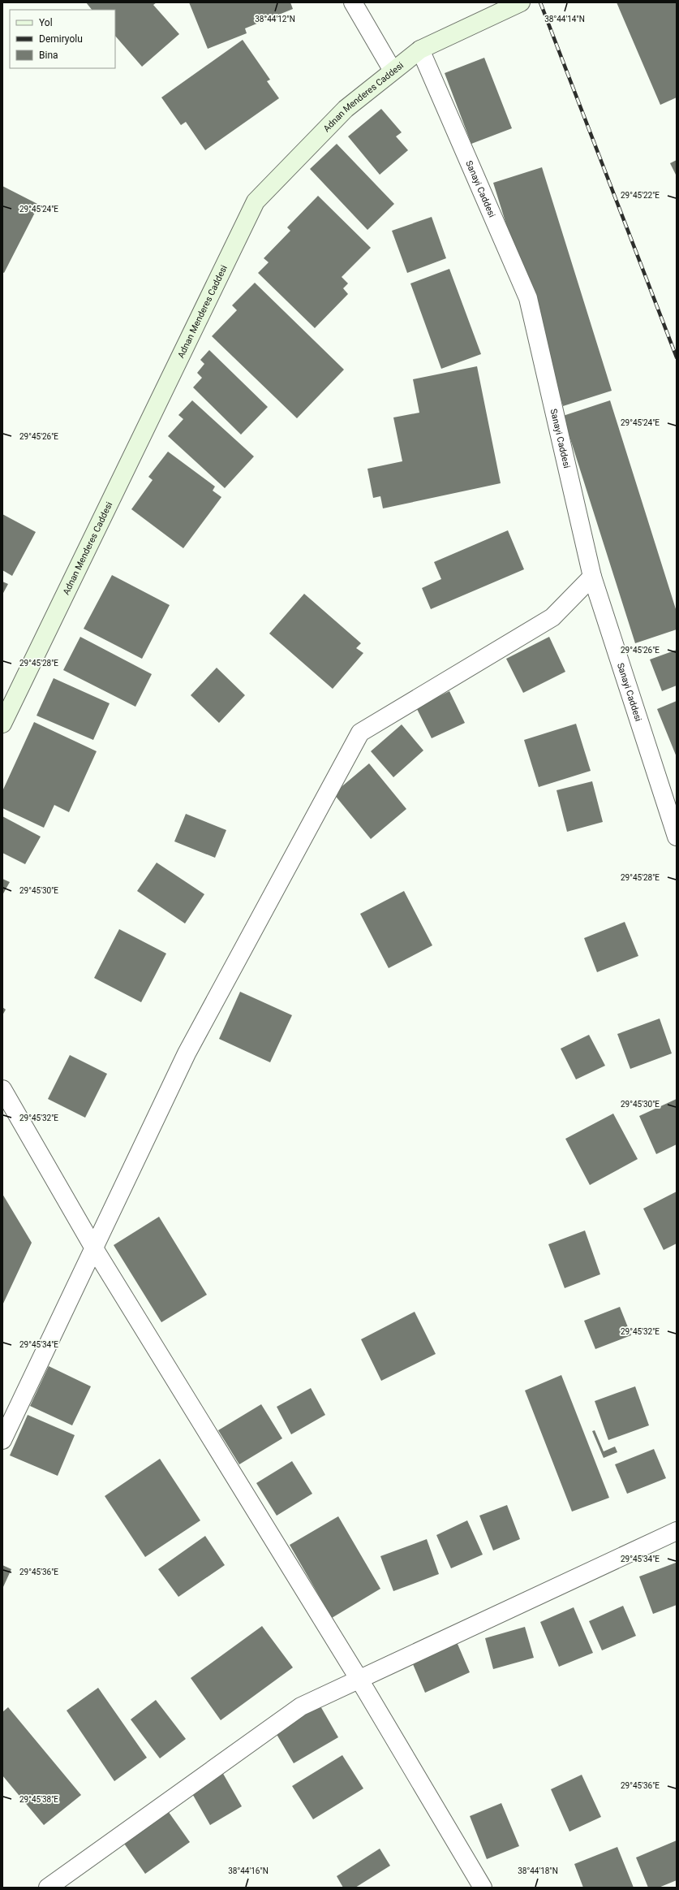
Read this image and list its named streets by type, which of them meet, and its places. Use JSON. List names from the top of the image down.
{
  "streets": {
    "street": ["Adnan Menderes Caddesi", "Sanayi Caddesi"]
  },
  "crossings": [
    ["Adnan Menderes Caddesi", "Sanayi Caddesi"]
  ],
  "legend": ["Yol", "Demiryolu", "Bina"],
  "coordinates": [
    "38°44'12\"N",
    "38°44'14\"N",
    "29°45'22\"E",
    "29°45'24\"E",
    "29°45'26\"E",
    "29°45'28\"E",
    "29°45'30\"E",
    "29°45'32\"E",
    "29°45'34\"E",
    "29°45'36\"E",
    "29°45'38\"E",
    "38°44'16\"N",
    "38°44'18\"N"
  ]
}
